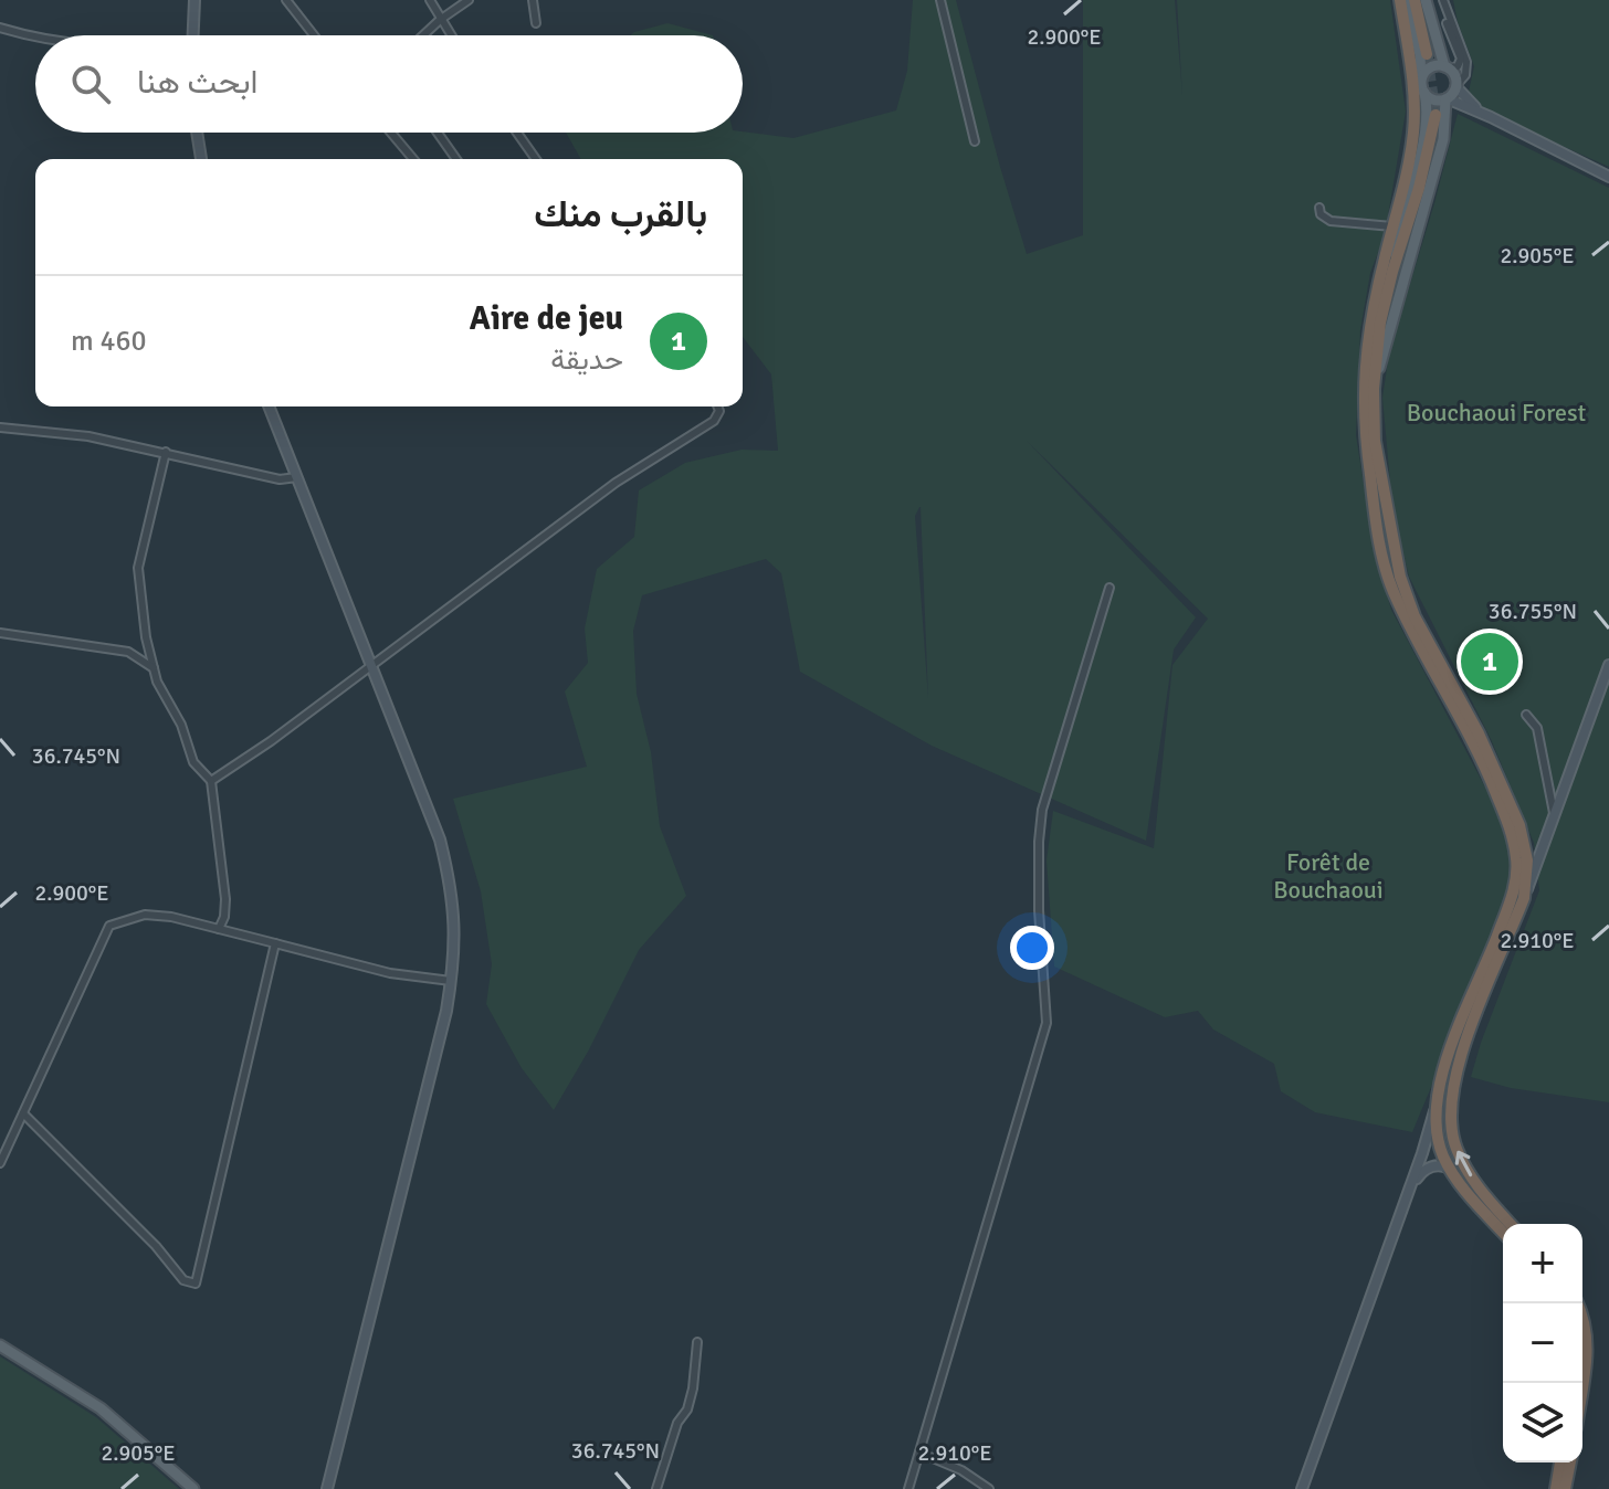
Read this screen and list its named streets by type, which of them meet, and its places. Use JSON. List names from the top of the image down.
{
  "parks": ["Bouchaoui Forest", "Forêt de Bouchaoui"],
  "page": {
    "search": "ابحث هنا",
    "heading": "بالقرب منك",
    "list": [
      {
        "mark": "1",
        "name": "Aire de jeu",
        "note": "حديقة",
        "value": "460 m"
      }
    ],
    "pins": "1",
    "map_buttons": ["+", "−"]
  },
  "coordinates": [
    "2.900°E",
    "2.905°E",
    "36.755°N",
    "36.745°N",
    "2.910°E"
  ]
}
